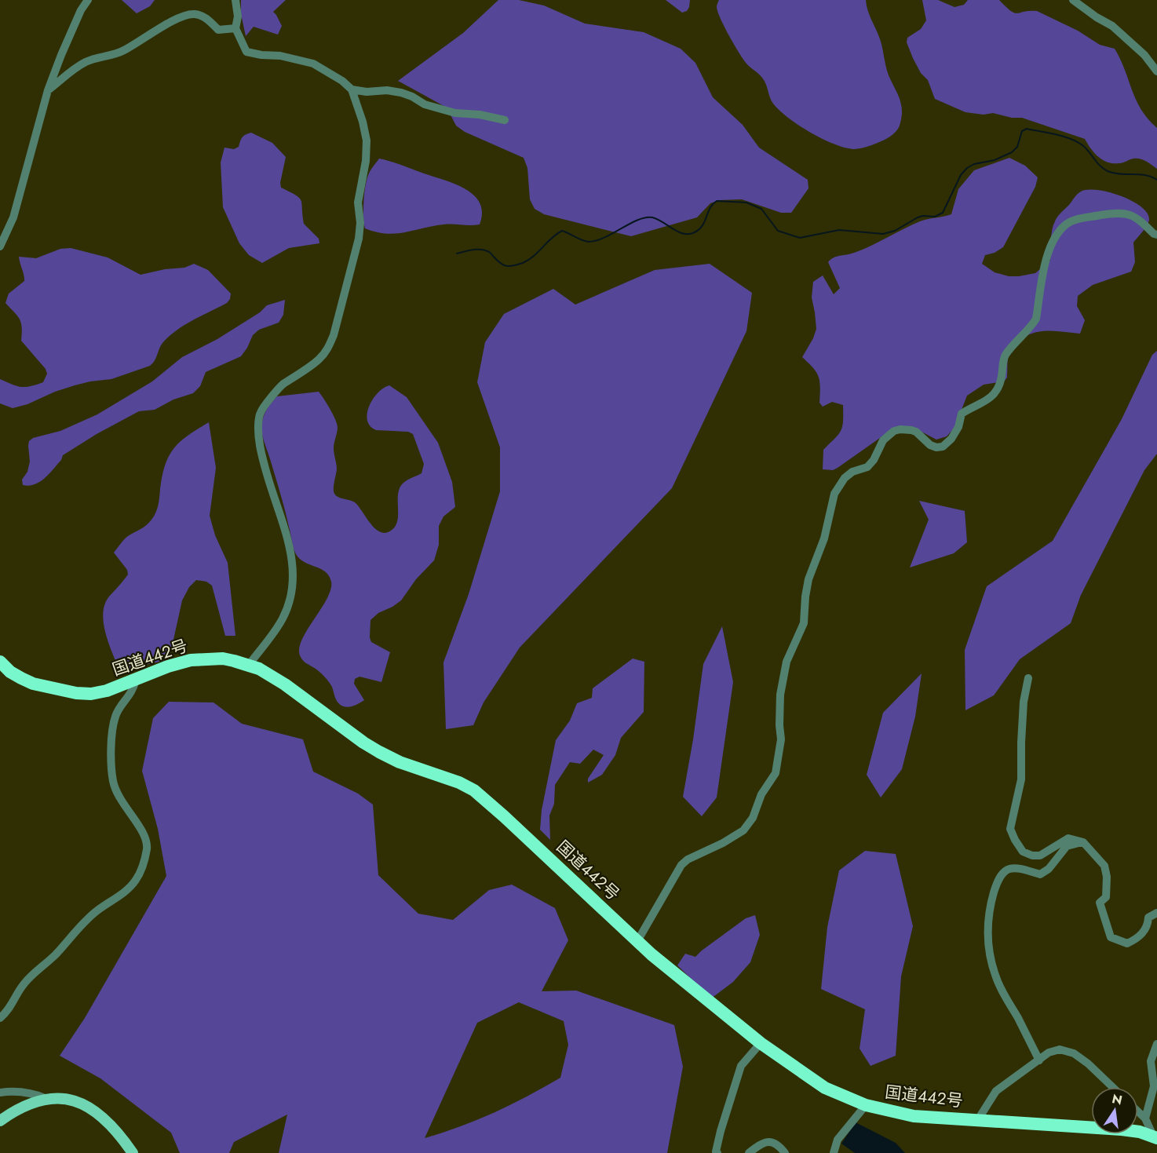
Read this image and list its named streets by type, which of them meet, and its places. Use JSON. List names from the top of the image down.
{
  "streets": {
    "highway": ["国道442号"]
  },
  "north": "top"
}
